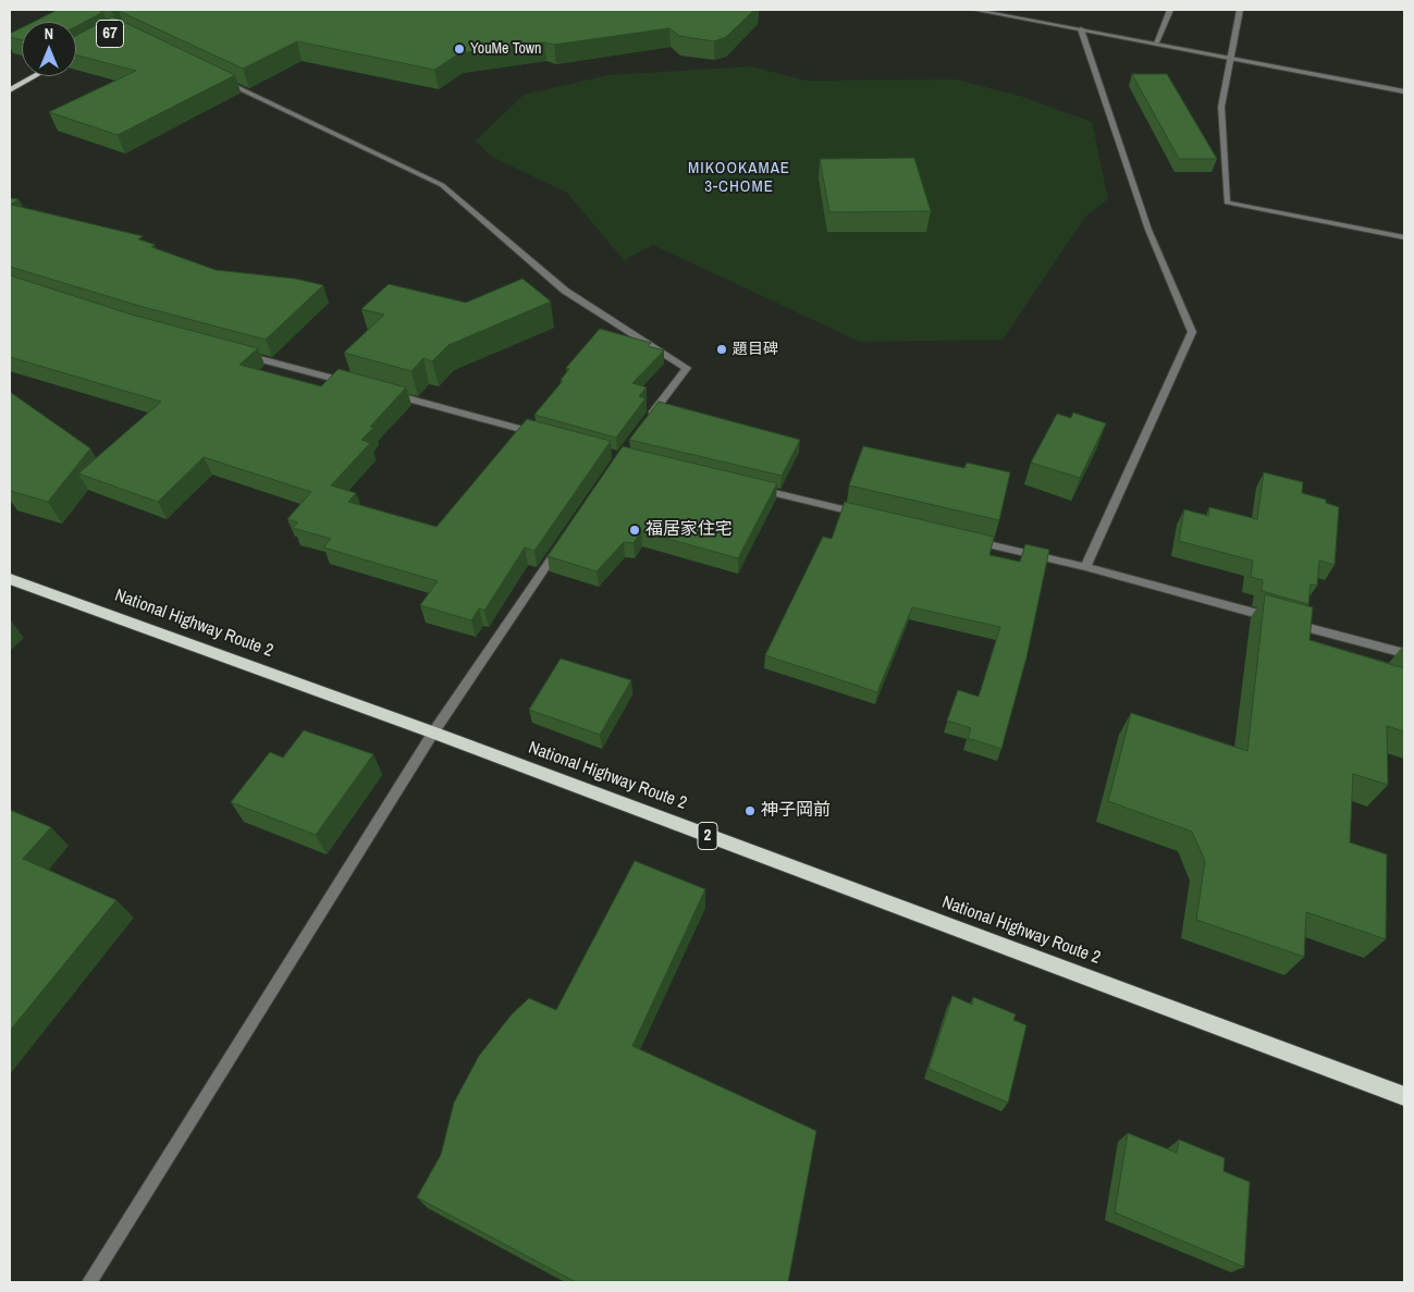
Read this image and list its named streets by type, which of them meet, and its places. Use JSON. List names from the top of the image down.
{
  "streets": {
    "highway": ["National Highway Route 2", "2"]
  },
  "districts": ["MIKOOKAMAE 3-CHOME"],
  "places": [
    "YouMe Town",
    "題目碑",
    "福居家住宅",
    "神子岡前"
  ],
  "north": "top"
}
